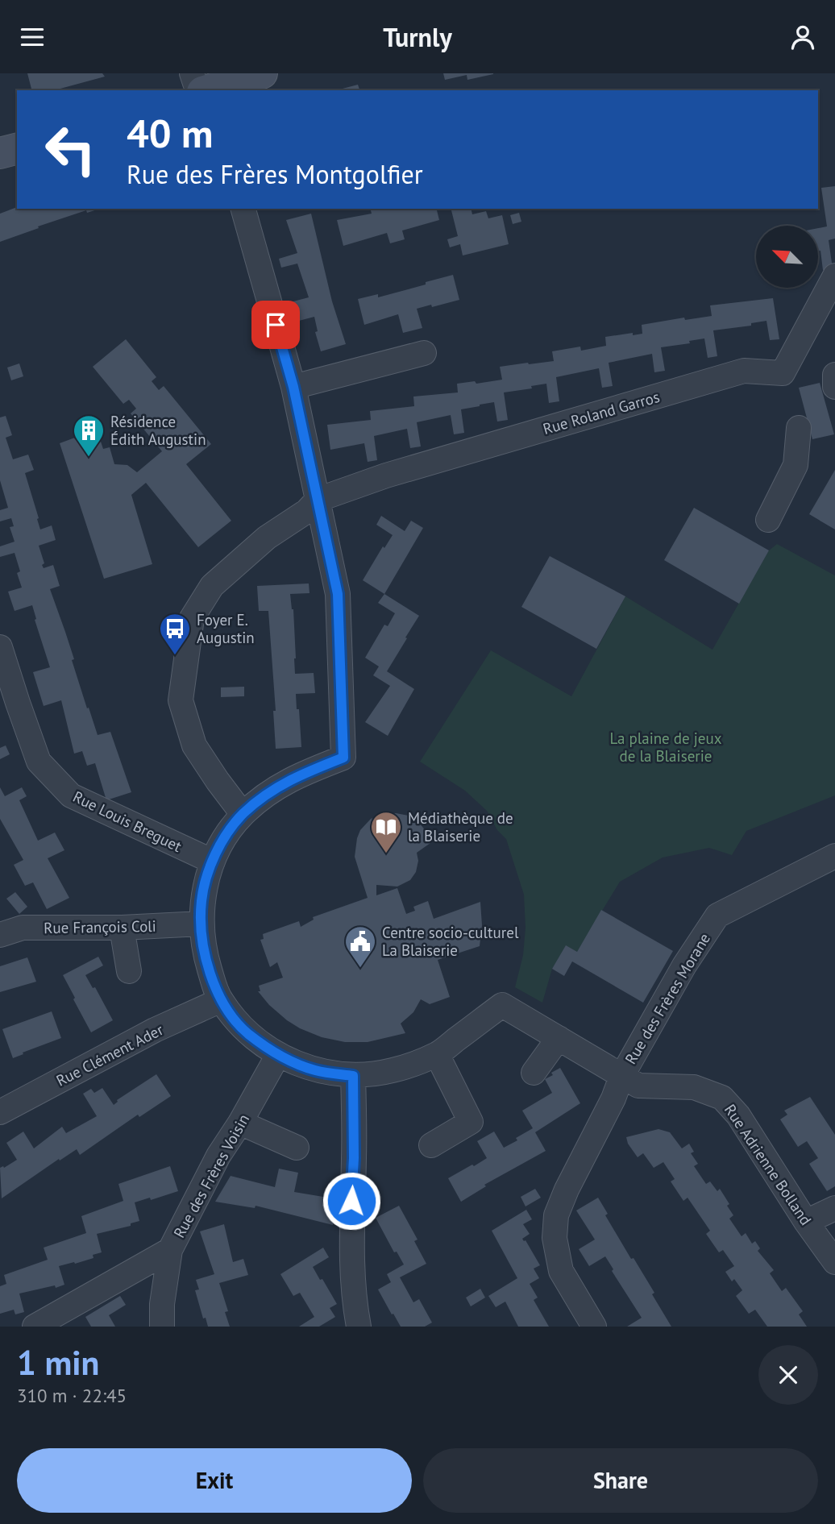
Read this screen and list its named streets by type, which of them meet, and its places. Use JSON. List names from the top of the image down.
{
  "streets": {
    "street": [
      "Rue Roland Garros",
      "Rue Louis Breguet",
      "Rue François Coli",
      "Rue des Frères Morane",
      "Rue Clément Ader",
      "Rue Adrienne Bolland",
      "Rue des Frères Voisin"
    ]
  },
  "crossings": [
    ["Rue des Frères Morane", "Rue Adrienne Bolland"]
  ],
  "parks": ["La plaine de jeux de la Blaiserie"],
  "places": {
    "building": ["Résidence Édith Augustin"],
    "bus stop": ["Foyer E. Augustin"],
    "library": ["Médiathèque de la Blaiserie"],
    "public building": ["Centre socio-culturel La Blaiserie"]
  },
  "north": "top left",
  "page": {
    "header": "Turnly",
    "turn": ["40 m", "Rue des Frères Montgolfier"],
    "heading": ["1 min", "310 m · 22:45"],
    "buttons": ["Exit", "Share"]
  }
}
